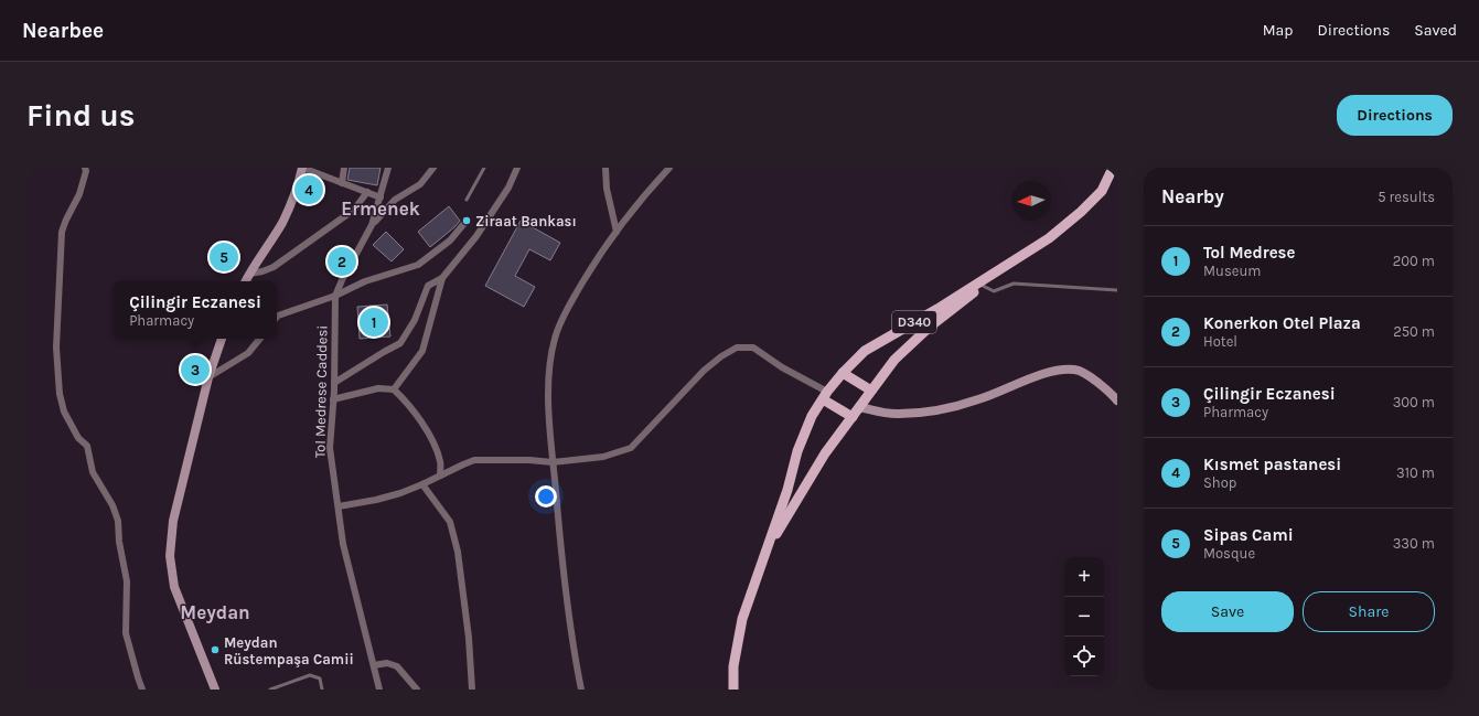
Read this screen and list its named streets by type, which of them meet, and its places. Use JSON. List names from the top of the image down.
{
  "streets": {
    "main road": ["D340"],
    "street": ["Tol Medrese Caddesi"]
  },
  "districts": ["Ermenek", "Meydan"],
  "places": ["Ziraat Bankası", "Meydan Rüstempaşa Camii"],
  "north": "left",
  "page": {
    "header": "Nearbee",
    "nav": ["Map", "Directions", "Saved"],
    "buttons": [
      "Directions",
      ["Save", "Share"]
    ],
    "title": "Find us",
    "heading": ["Nearby", "5 results"],
    "pins": [
      "4",
      "5",
      "2",
      "1",
      "3"
    ],
    "list": [
      {
        "mark": "1",
        "name": "Tol Medrese",
        "note": "Museum",
        "value": "200 m"
      },
      {
        "mark": "2",
        "name": "Konerkon Otel Plaza",
        "note": "Hotel",
        "value": "250 m"
      },
      {
        "mark": "3",
        "name": "Çilingir Eczanesi",
        "note": "Pharmacy",
        "value": "300 m"
      },
      {
        "mark": "4",
        "name": "Kısmet pastanesi",
        "note": "Shop",
        "value": "310 m"
      },
      {
        "mark": "5",
        "name": "Sipas Cami",
        "note": "Mosque",
        "value": "330 m"
      }
    ],
    "popup": ["Çilingir Eczanesi", "Pharmacy"],
    "map_buttons": ["+", "−"]
  }
}
